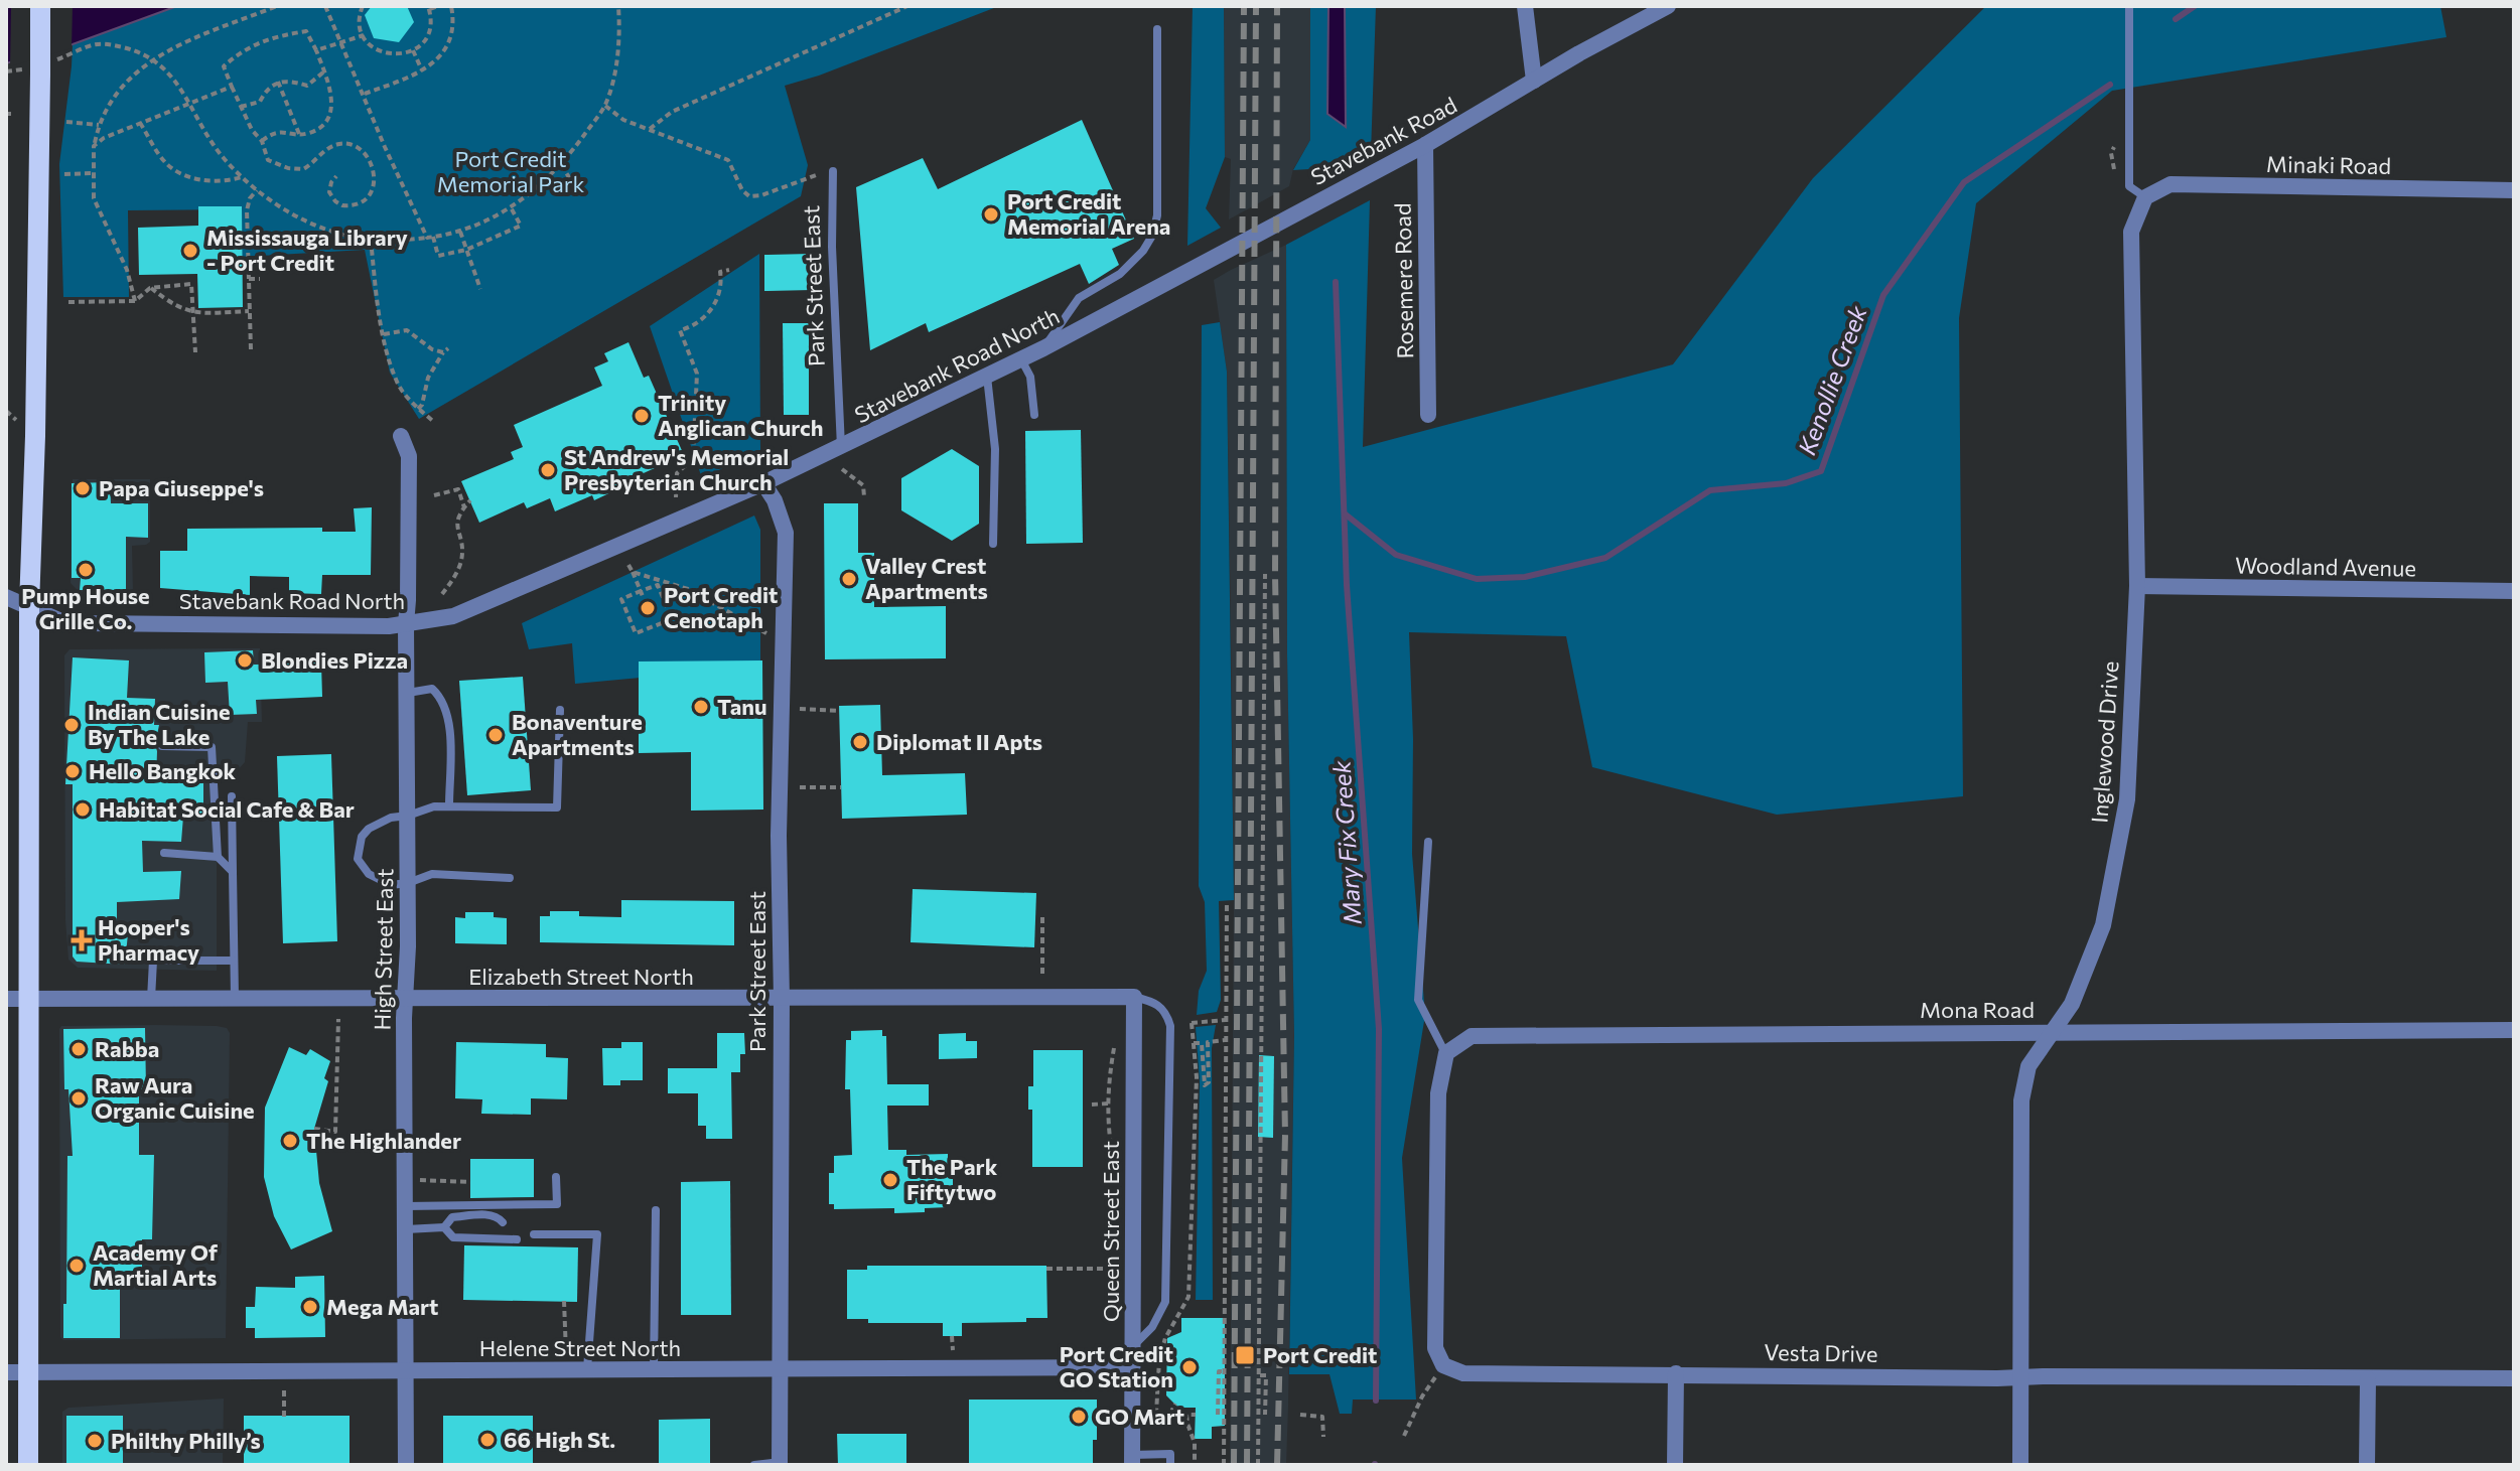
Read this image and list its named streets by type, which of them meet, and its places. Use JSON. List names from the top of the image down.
{
  "streets": {
    "street": [
      "Stavebank Road",
      "Minaki Road",
      "Rosemere Road",
      "Park Street East",
      "Stavebank Road North",
      "Woodland Avenue",
      "Inglewood Drive",
      "High Street East",
      "Elizabeth Street North",
      "Mona Road",
      "Queen Street East",
      "Helene Street North",
      "Vesta Drive"
    ]
  },
  "crossings": [
    ["Stavebank Road", "Rosemere Road"],
    ["Stavebank Road", "Stavebank Road North"],
    ["Minaki Road", "Inglewood Drive"],
    ["Park Street East", "Stavebank Road North"],
    ["Park Street East", "Elizabeth Street North"],
    ["Park Street East", "Helene Street North"],
    ["Stavebank Road North", "High Street East"],
    ["Woodland Avenue", "Inglewood Drive"],
    ["Inglewood Drive", "Mona Road"],
    ["Inglewood Drive", "Vesta Drive"],
    ["High Street East", "Elizabeth Street North"],
    ["High Street East", "Helene Street North"],
    ["Elizabeth Street North", "Queen Street East"],
    ["Queen Street East", "Helene Street North"]
  ],
  "water": ["Kenollie Creek", "Mary Fix Creek"],
  "parks": ["Port Credit Memorial Park"],
  "places": {
    "other": [
      "Port Credit Memorial Arena",
      "Mississauga Library - Port Credit",
      "Trinity Anglican Church",
      "St Andrew's Memorial Presbyterian Church",
      "Papa Giuseppe's",
      "Pump House Grille Co.",
      "Valley Crest Apartments",
      "Port Credit Cenotaph",
      "Blondies Pizza",
      "Tanu",
      "Indian Cuisine By The Lake",
      "Bonaventure Apartments",
      "Diplomat II Apts",
      "Hello Bangkok",
      "Habitat Social Cafe & Bar",
      "Rabba",
      "Raw Aura Organic Cuisine",
      "The Highlander",
      "The Park Fiftytwo",
      "Academy Of Martial Arts",
      "Mega Mart",
      "Port Credit GO Station",
      "GO Mart",
      "66 High St.",
      "Philthy Philly’s"
    ],
    "health": ["Hooper's Pharmacy"],
    "transit": ["Port Credit"]
  }
}
